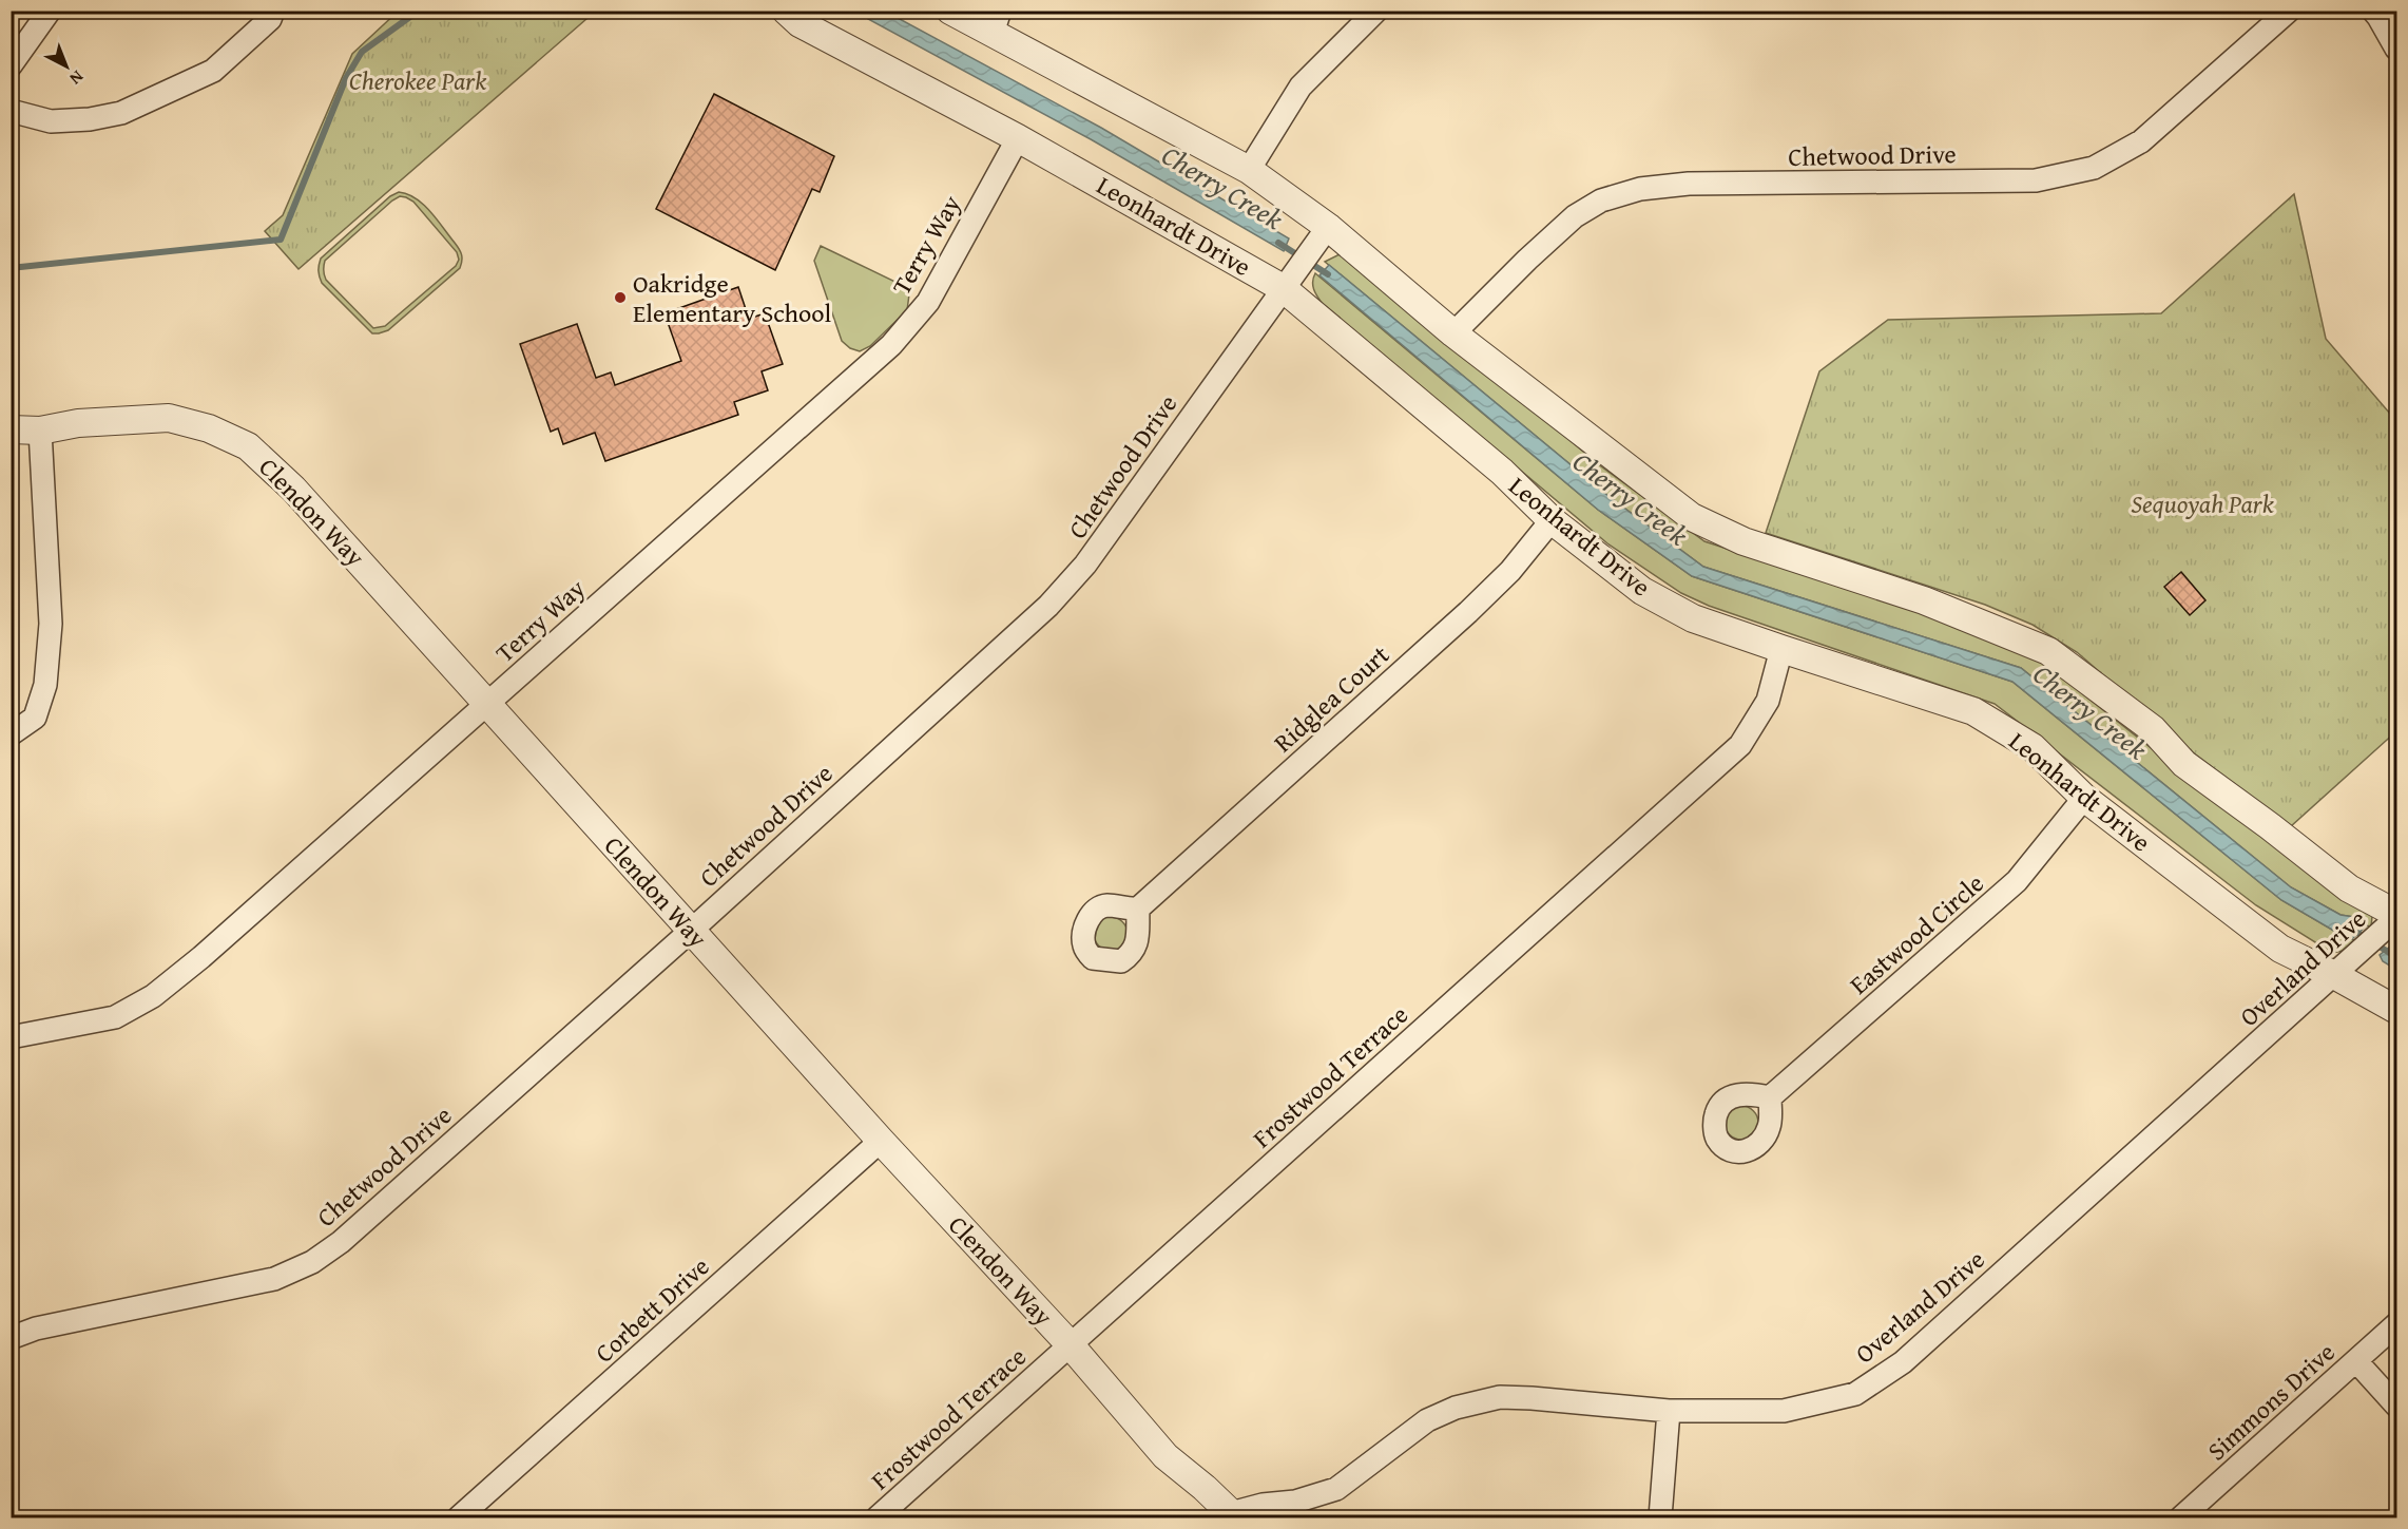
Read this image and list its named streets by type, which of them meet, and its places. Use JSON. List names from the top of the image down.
{
  "streets": {
    "street": [
      "Chetwood Drive",
      "Leonhardt Drive",
      "Terry Way",
      "Clendon Way",
      "Ridglea Court",
      "Eastwood Circle",
      "Overland Drive",
      "Frostwood Terrace",
      "Corbett Drive",
      "Simmons Drive"
    ]
  },
  "crossings": [
    ["Chetwood Drive", "Leonhardt Drive"],
    ["Chetwood Drive", "Clendon Way"],
    ["Leonhardt Drive", "Terry Way"],
    ["Leonhardt Drive", "Ridglea Court"],
    ["Leonhardt Drive", "Eastwood Circle"],
    ["Leonhardt Drive", "Overland Drive"],
    ["Leonhardt Drive", "Frostwood Terrace"],
    ["Terry Way", "Clendon Way"],
    ["Clendon Way", "Overland Drive"],
    ["Clendon Way", "Frostwood Terrace"],
    ["Clendon Way", "Corbett Drive"]
  ],
  "water": ["Cherry Creek"],
  "parks": ["Cherokee Park", "Sequoyah Park"],
  "places": ["Oakridge Elementary School"],
  "north": "bottom right"
}
